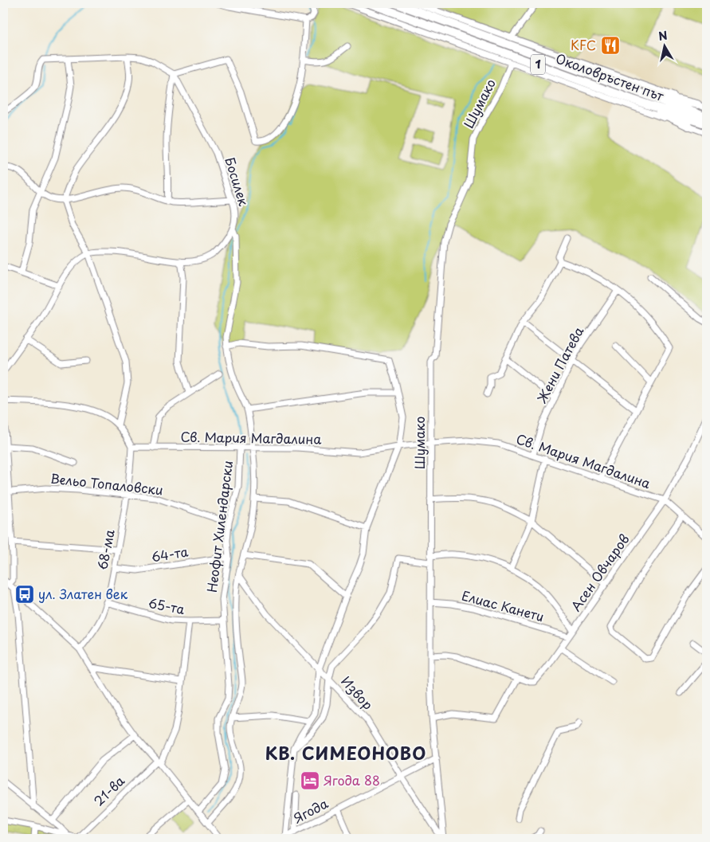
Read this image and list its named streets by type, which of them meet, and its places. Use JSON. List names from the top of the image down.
{
  "streets": {
    "highway": ["1", "Околовръстен път"],
    "street": [
      "Шумако",
      "Босилек",
      "Жени Патева",
      "Св. Мария Магдалина",
      "Вельо Топаловски",
      "Неофит Хилендарски",
      "68-ма",
      "64-та",
      "Асен Овчаров",
      "65-та",
      "Елиас Канети",
      "Извор",
      "21-ва",
      "Ягода"
    ]
  },
  "crossings": [
    ["Шумако", "Св. Мария Магдалина"],
    ["Шумако", "Елиас Канети"],
    ["Шумако", "Извор"],
    ["Шумако", "Ягода"],
    ["Босилек", "Неофит Хилендарски"],
    ["Жени Патева", "Св. Мария Магдалина"],
    ["Св. Мария Магдалина", "Неофит Хилендарски"],
    ["Св. Мария Магдалина", "68-ма"],
    ["Св. Мария Магдалина", "Асен Овчаров"],
    ["Вельо Топаловски", "Неофит Хилендарски"],
    ["Вельо Топаловски", "68-ма"],
    ["Неофит Хилендарски", "64-та"],
    ["Неофит Хилендарски", "65-та"],
    ["Неофит Хилендарски", "Извор"],
    ["68-ма", "64-та"],
    ["68-ма", "65-та"],
    ["Асен Овчаров", "Елиас Канети"],
    ["Извор", "Ягода"]
  ],
  "districts": ["КВ. СИМЕОНОВО"],
  "places": {
    "restaurant": ["KFC"],
    "bus stop": ["ул. Златен век"],
    "hotel": ["Ягода 88"]
  },
  "north": "top"
}
